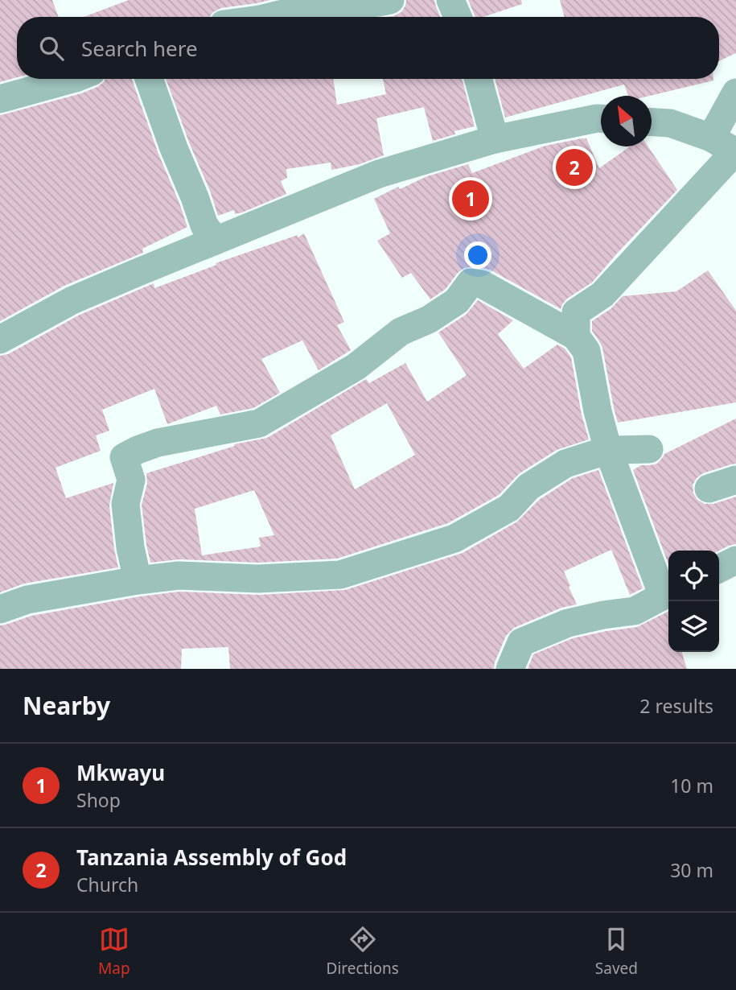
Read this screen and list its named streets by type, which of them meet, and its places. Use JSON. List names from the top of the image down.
{
  "north": "top left",
  "page": {
    "search": "Search here",
    "pins": ["2", "1"],
    "heading": ["Nearby", "2 results"],
    "list": [
      {
        "mark": "1",
        "name": "Mkwayu",
        "note": "Shop",
        "value": "10 m"
      },
      {
        "mark": "2",
        "name": "Tanzania Assembly of God",
        "note": "Church",
        "value": "30 m"
      }
    ],
    "nav": ["Map", "Directions", "Saved"]
  }
}
